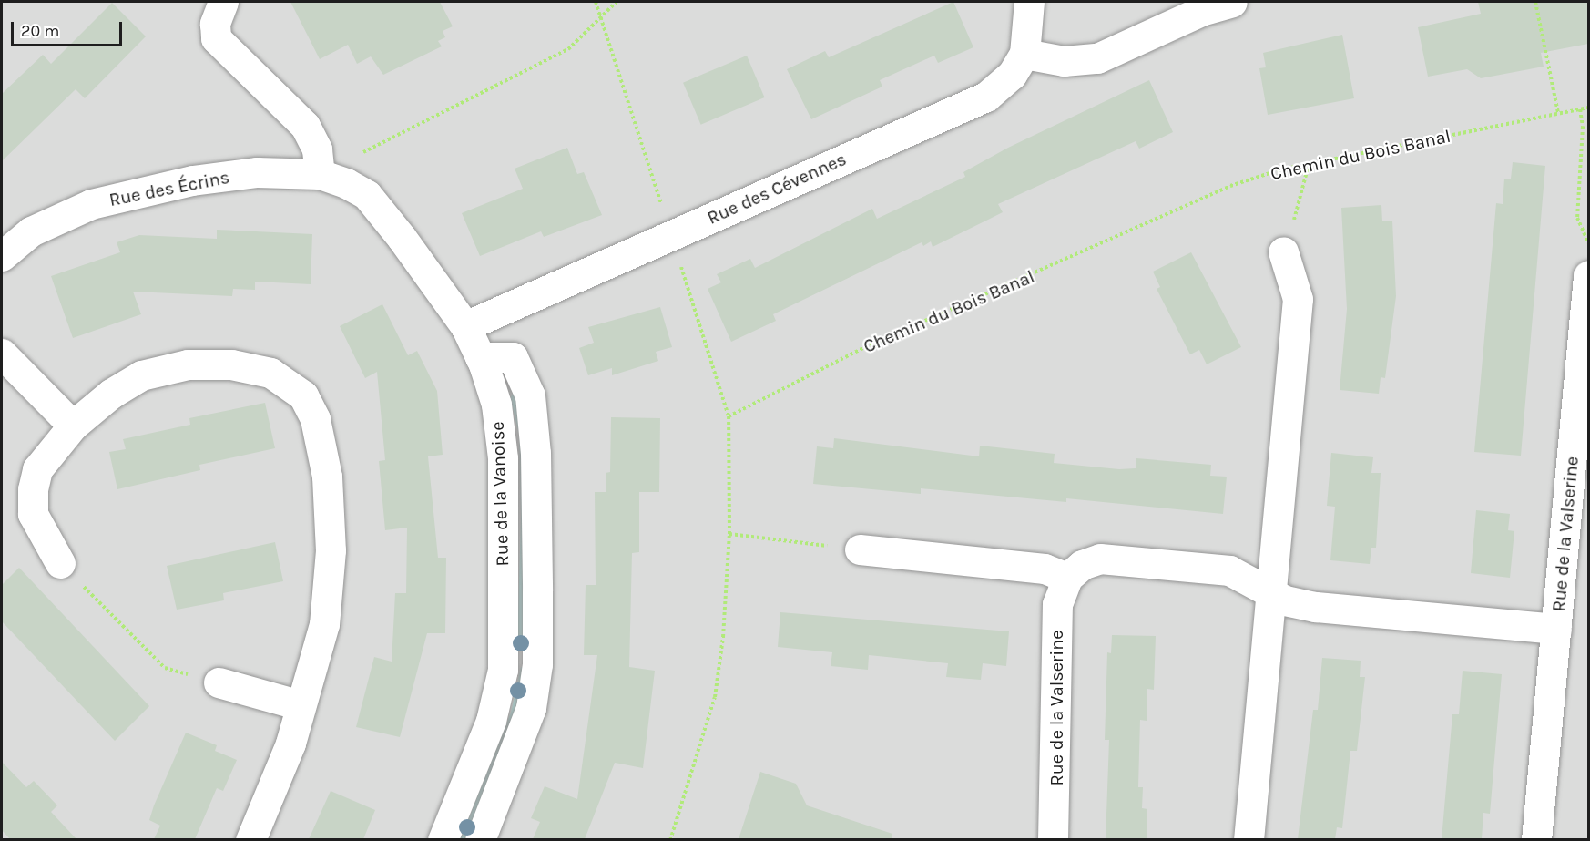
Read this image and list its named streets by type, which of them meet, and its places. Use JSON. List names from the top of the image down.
{
  "streets": {
    "street": [
      "Rue des Écrins",
      "Rue des Cévennes",
      "Rue de la Vanoise",
      "Rue de la Valserine"
    ],
    "path": ["Chemin du Bois Banal"]
  },
  "crossings": [
    ["Rue des Écrins", "Rue de la Vanoise"],
    ["Rue des Cévennes", "Rue de la Vanoise"]
  ],
  "scale_bar": "20 m"
}
